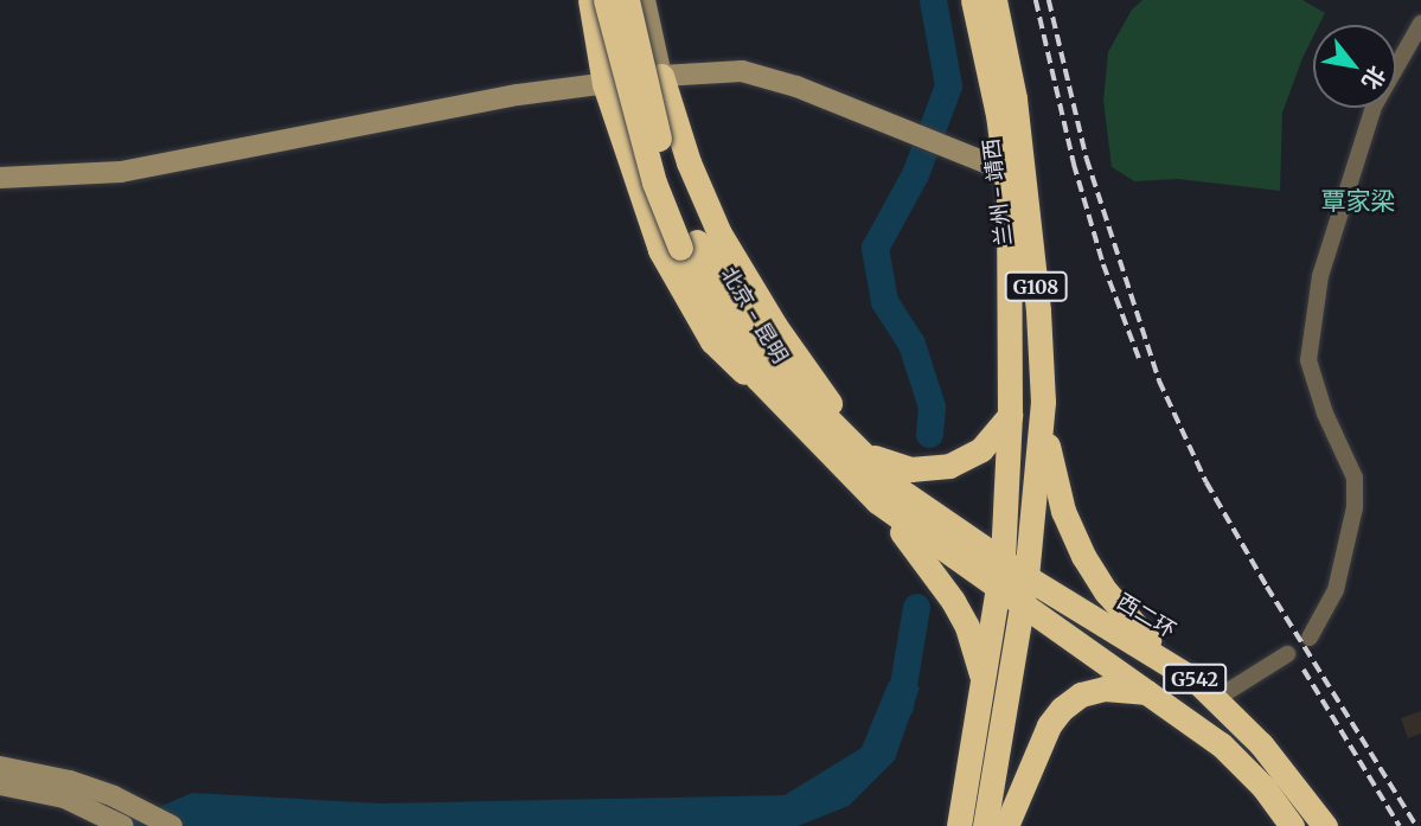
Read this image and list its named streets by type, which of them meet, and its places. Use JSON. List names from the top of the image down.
{
  "streets": {
    "highway": [
      "兰州 - 靖西",
      "G108",
      "北京 - 昆明",
      "西二环",
      "G542"
    ]
  },
  "crossings": [
    ["兰州 - 靖西", "G108"],
    ["兰州 - 靖西", "北京 - 昆明"],
    ["兰州 - 靖西", "西二环"],
    ["G108", "北京 - 昆明"],
    ["G108", "西二环"],
    ["G108", "G542"],
    ["北京 - 昆明", "西二环"],
    ["北京 - 昆明", "G542"]
  ],
  "districts": ["覃家梁"],
  "north": "bottom right"
}
